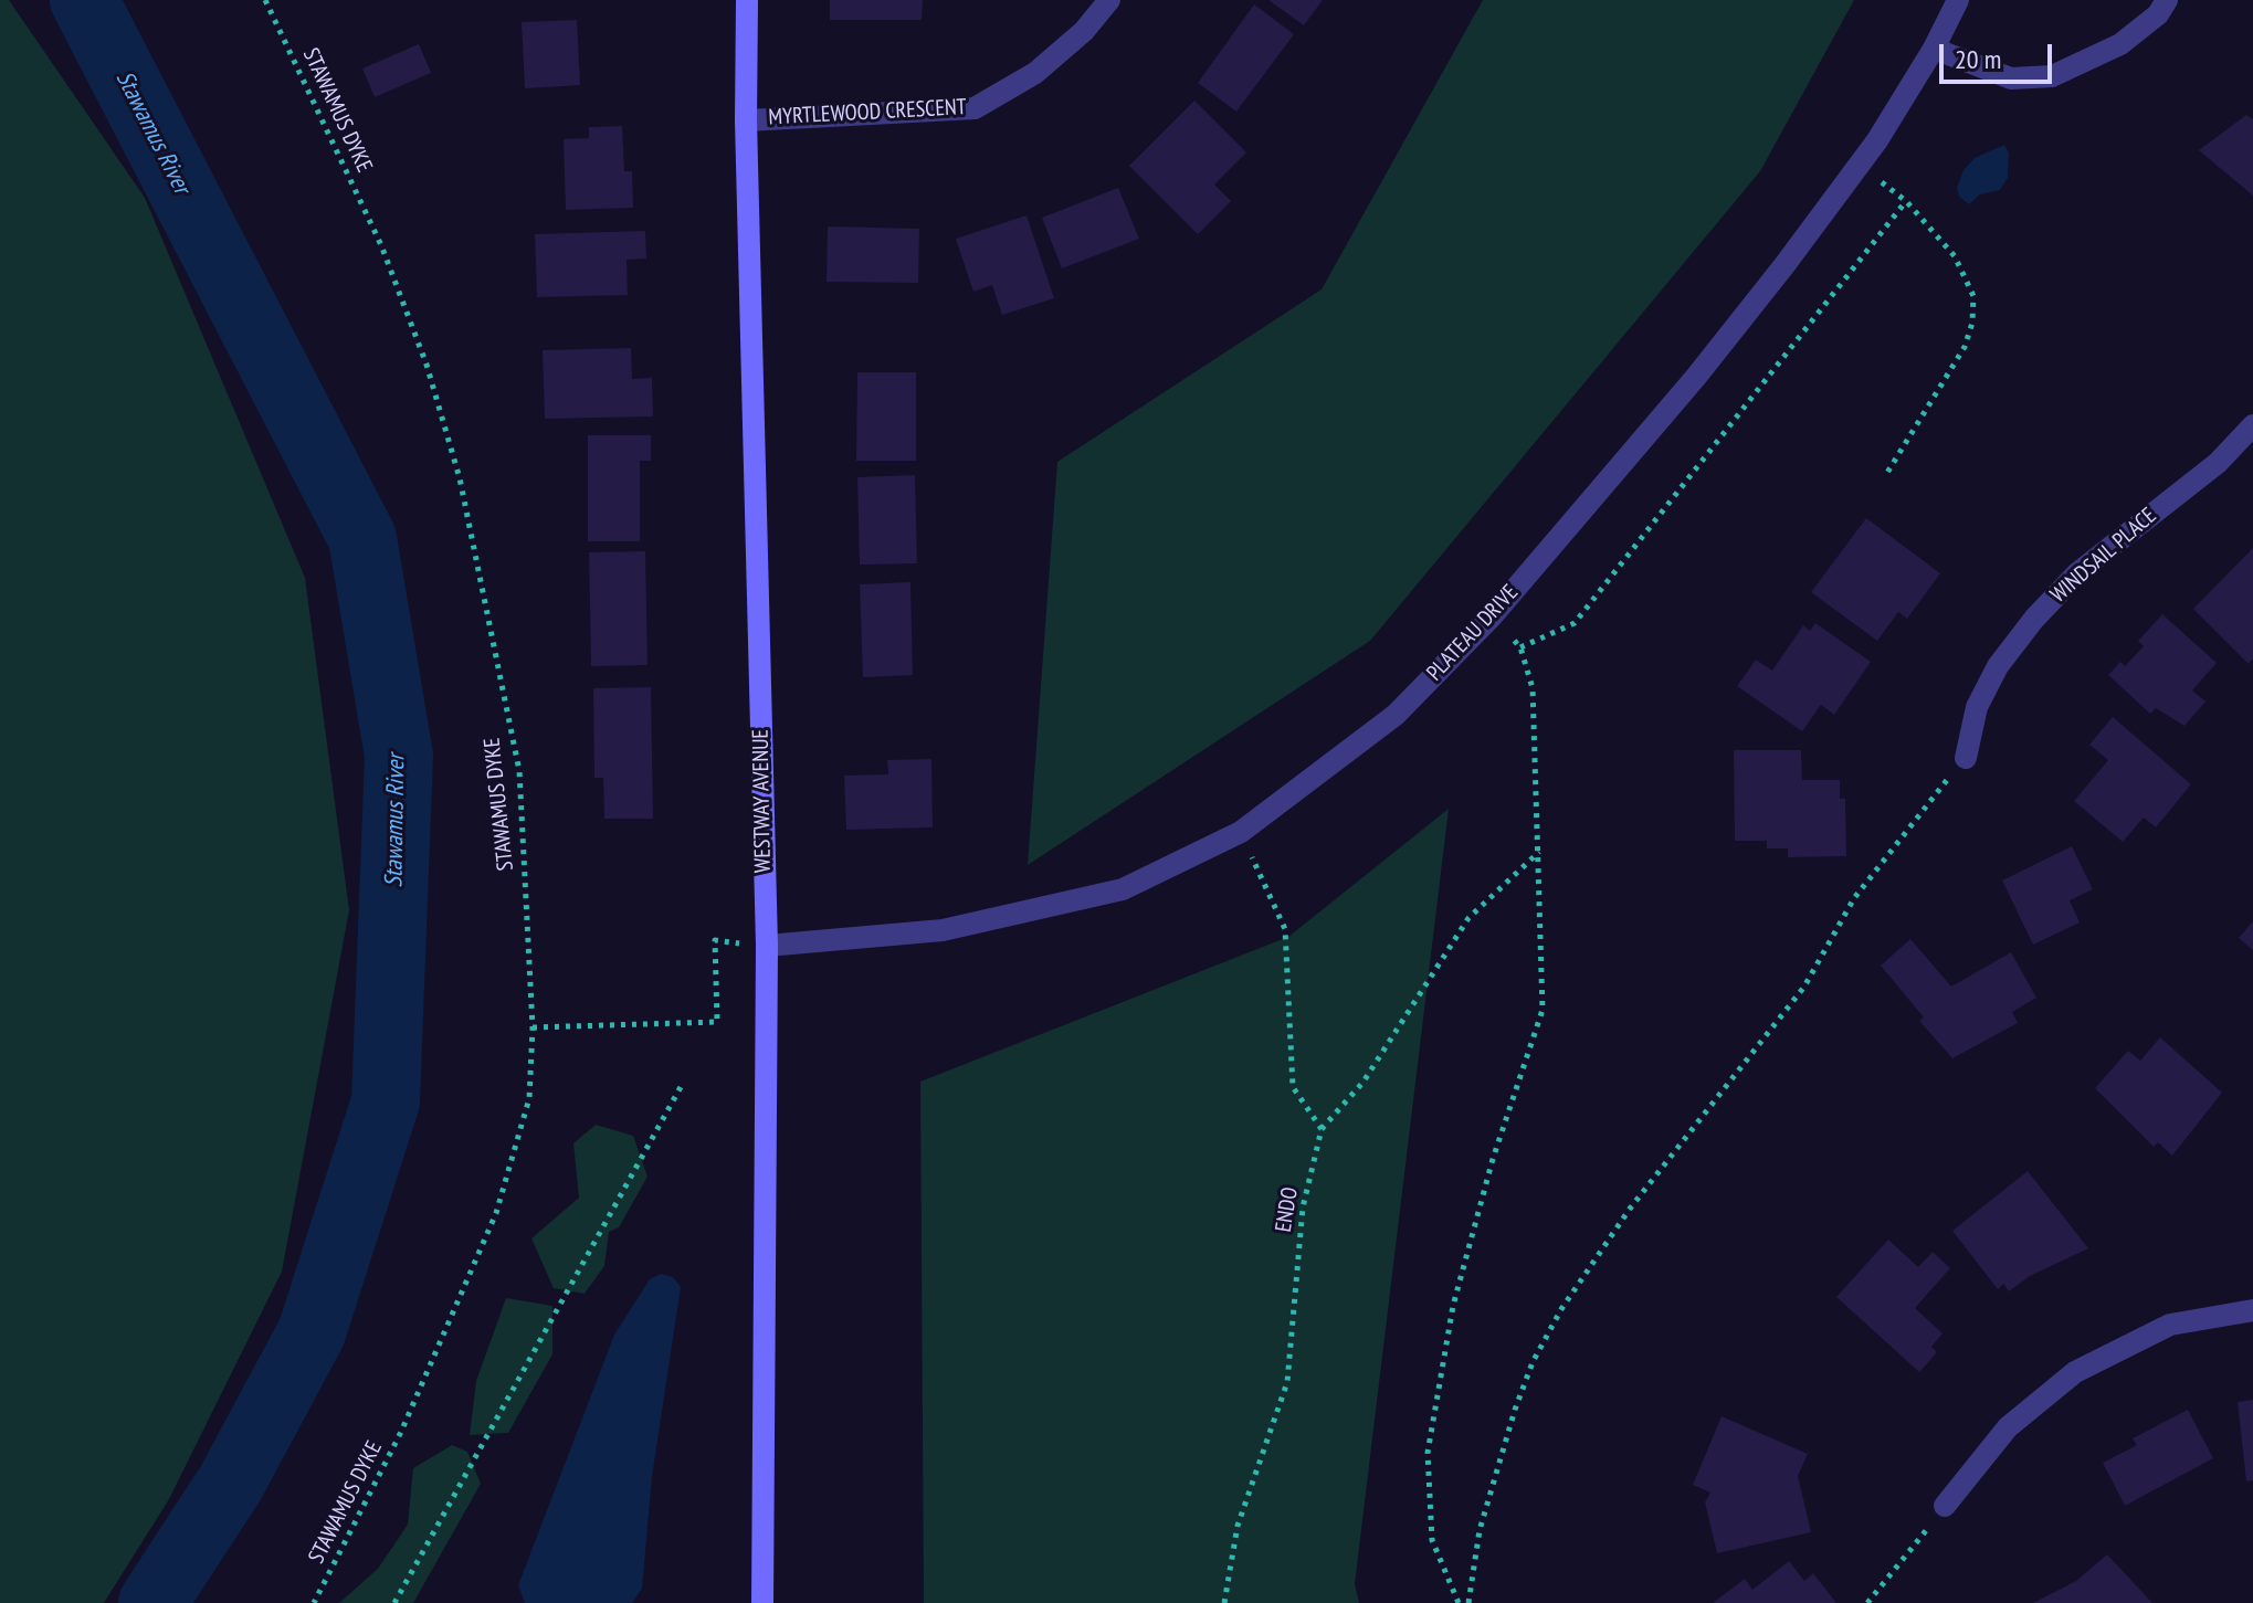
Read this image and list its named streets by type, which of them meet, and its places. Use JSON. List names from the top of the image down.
{
  "streets": {
    "street": [
      "MYRTLEWOOD CRESCENT",
      "WINDSAIL PLACE",
      "PLATEAU DRIVE",
      "WESTWAY AVENUE"
    ],
    "path": ["STAWAMUS DYKE", "ENDO"]
  },
  "crossings": [
    ["MYRTLEWOOD CRESCENT", "WESTWAY AVENUE"],
    ["PLATEAU DRIVE", "WESTWAY AVENUE"]
  ],
  "water": ["Stawamus River"],
  "scale_bar": "20 m"
}
